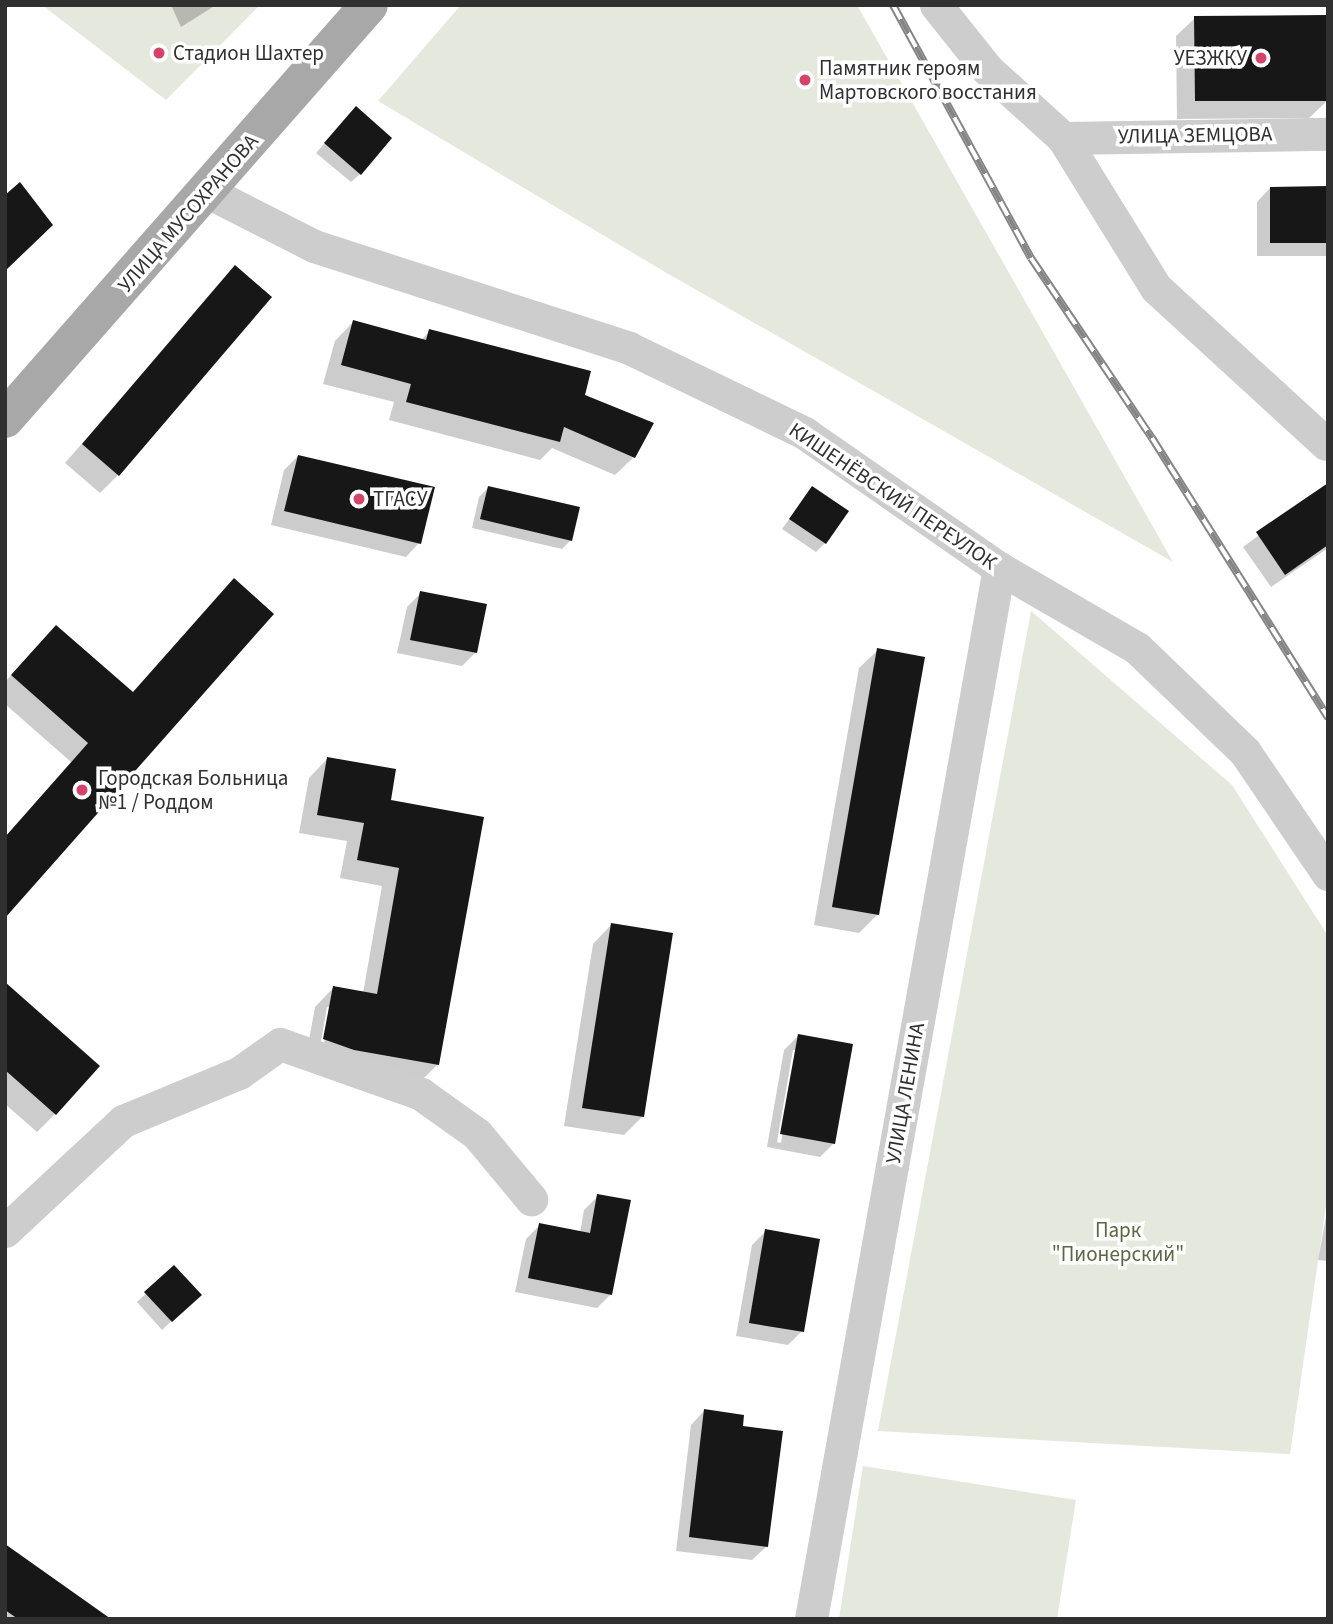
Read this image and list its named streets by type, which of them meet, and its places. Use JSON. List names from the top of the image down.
{
  "streets": {
    "main road": ["УЛИЦА МУСОХРАНОВА"],
    "street": ["УЛИЦА ЗЕМЦОВА", "КИШЕНЁВСКИЙ ПЕРЕУЛОК", "УЛИЦА ЛЕНИНА"]
  },
  "crossings": [
    ["УЛИЦА МУСОХРАНОВА", "КИШЕНЁВСКИЙ ПЕРЕУЛОК"],
    ["КИШЕНЁВСКИЙ ПЕРЕУЛОК", "УЛИЦА ЛЕНИНА"]
  ],
  "parks": ["Парк \"Пионерский\""],
  "places": [
    "Стадион Шахтер",
    "УЕЗЖКУ",
    "Памятник героям Мартовского восстания",
    "ТГАСУ",
    "Городская Больница №1 / Роддом"
  ]
}
